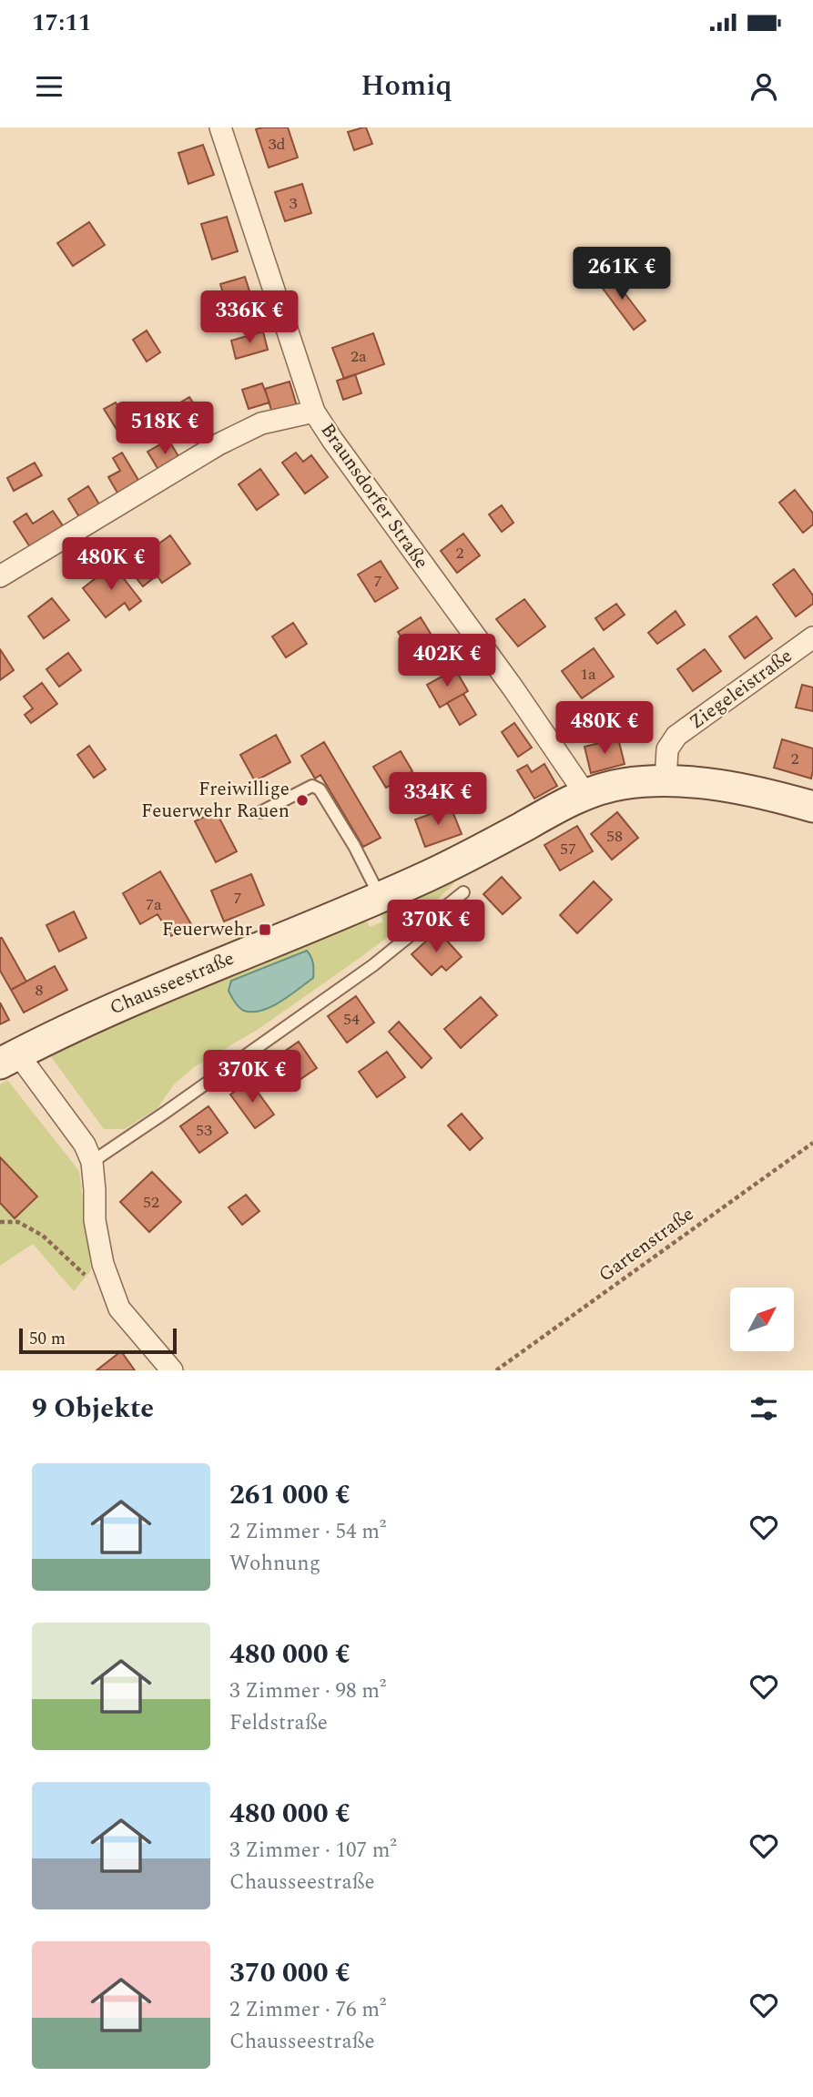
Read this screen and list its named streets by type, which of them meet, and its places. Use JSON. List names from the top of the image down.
{
  "streets": {
    "main road": ["Chausseestraße"],
    "street": ["Braunsdorfer Straße", "Ziegeleistraße"],
    "path": ["Gartenstraße"]
  },
  "crossings": [
    ["Braunsdorfer Straße", "Chausseestraße"],
    ["Ziegeleistraße", "Chausseestraße"]
  ],
  "places": {
    "other": ["Freiwillige Feuerwehr Rauen"],
    "transit": ["Feuerwehr"]
  },
  "house_numbers": [
    "3d",
    "3",
    "2a",
    "2",
    "7",
    "1a",
    "2",
    "58",
    "57",
    "7",
    "7a",
    "8",
    "54",
    "53",
    "52"
  ],
  "scale_bar": "50 m",
  "north": "top right",
  "page": {
    "status": "17:11",
    "header": "Homiq",
    "price": [
      "261K €",
      "336K €",
      "518K €",
      "480K €",
      "402K €",
      "480K €",
      "334K €",
      "370K €",
      "370K €"
    ],
    "scale": "50 m",
    "heading": "9 Objekte",
    "list": [
      {
        "name": "261 000 €",
        "note": "2 Zimmer · 54 m² · Wohnung"
      },
      {
        "name": "480 000 €",
        "note": "3 Zimmer · 98 m² · Feldstraße"
      },
      {
        "name": "480 000 €",
        "note": "3 Zimmer · 107 m² · Chausseestraße"
      },
      {
        "name": "370 000 €",
        "note": "2 Zimmer · 76 m² · Chausseestraße"
      }
    ]
  }
}
